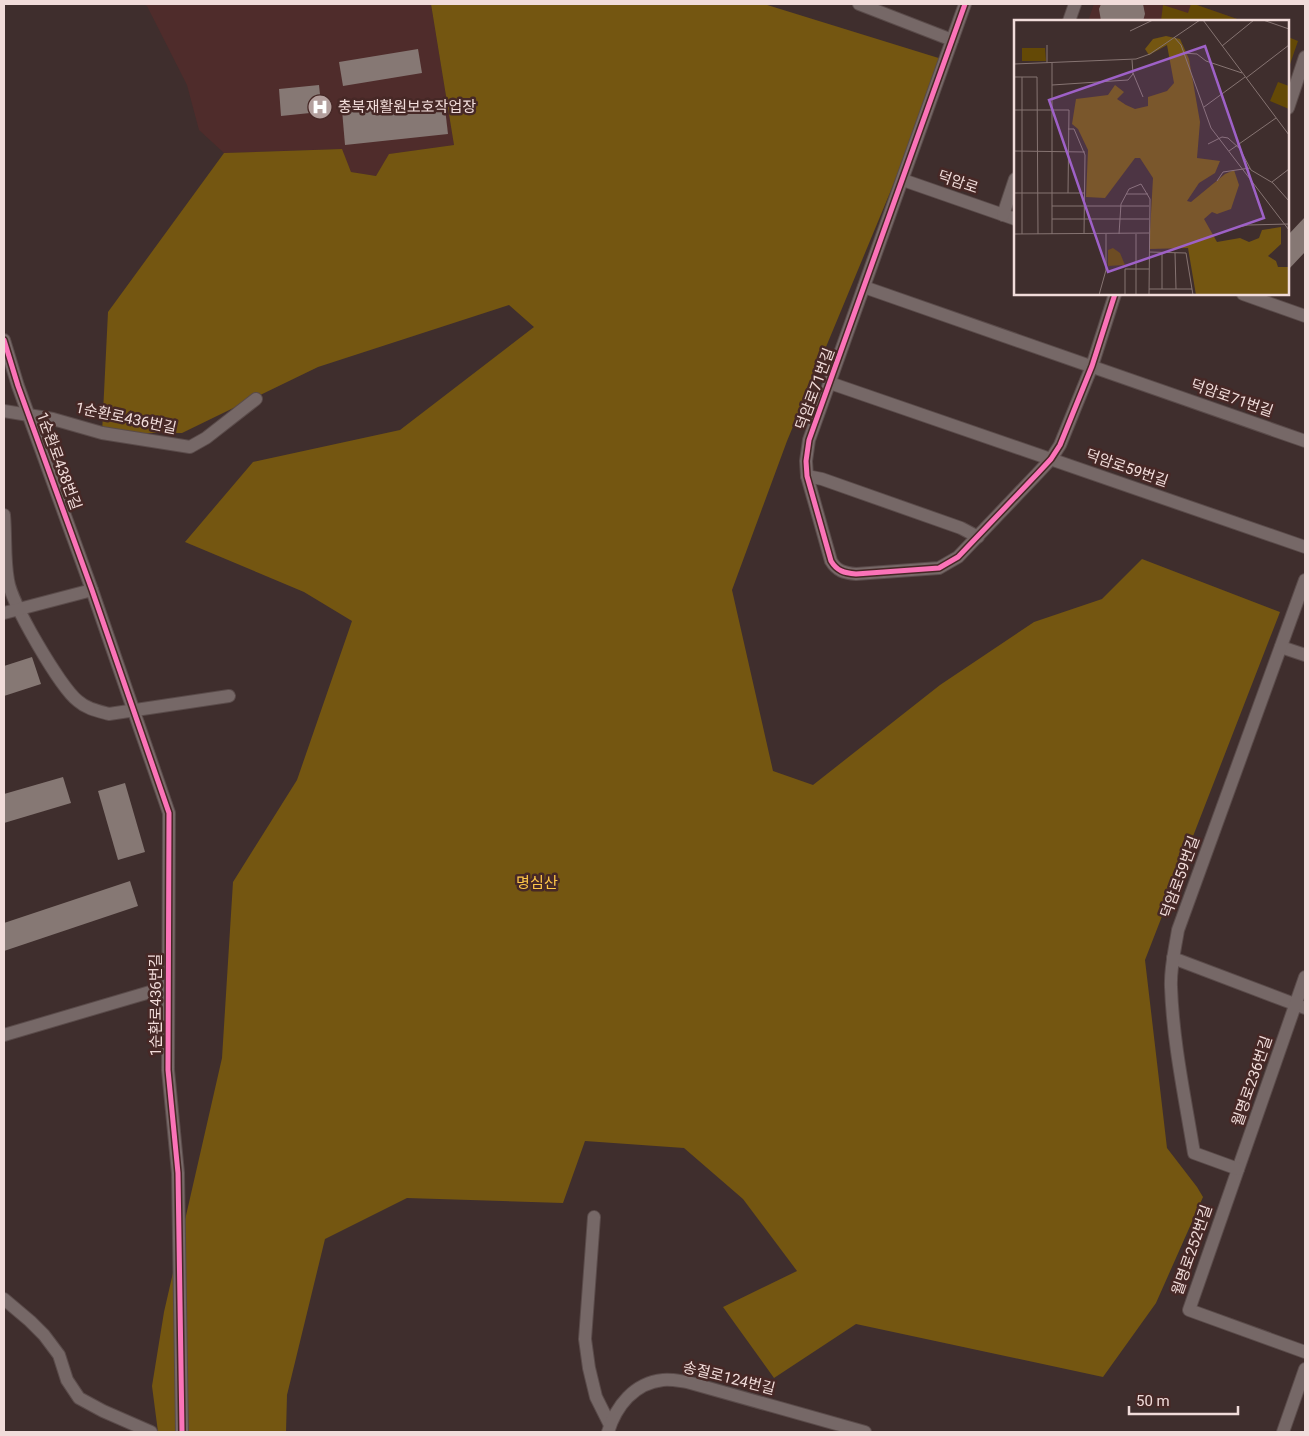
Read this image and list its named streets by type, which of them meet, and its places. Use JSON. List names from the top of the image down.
{
  "streets": {
    "street": [
      "덕암로",
      "덕암로71번길",
      "1순환로436번길",
      "1순환로438번길",
      "덕암로59번길",
      "월명로236번길",
      "월명로252번길",
      "송절로124번길"
    ]
  },
  "crossings": [
    ["덕암로", "덕암로71번길"],
    ["덕암로71번길", "덕암로59번길"],
    ["1순환로436번길", "1순환로438번길"],
    ["덕암로59번길", "월명로236번길"],
    ["덕암로59번길", "월명로252번길"],
    ["월명로236번길", "월명로252번길"]
  ],
  "parks": ["명심산"],
  "places": {
    "hospital": ["충북재활원보호작업장"]
  },
  "scale_bar": "50 m"
}
